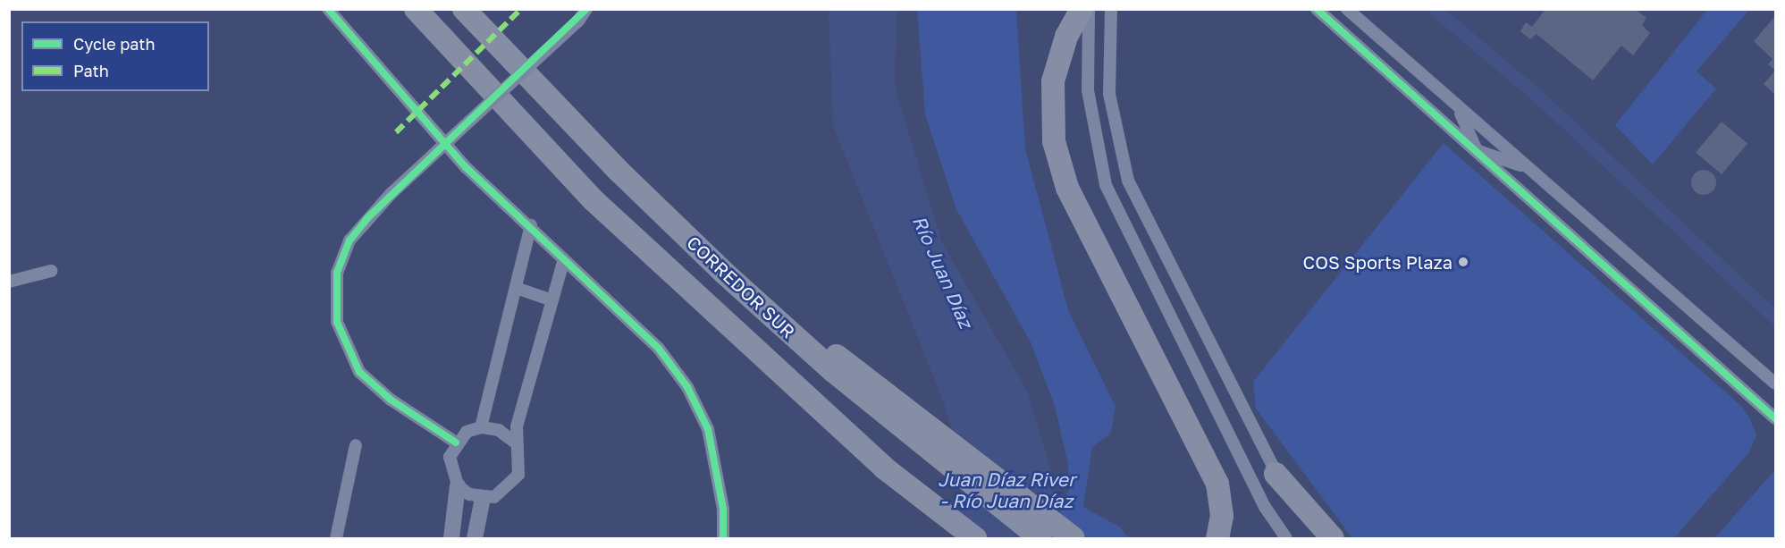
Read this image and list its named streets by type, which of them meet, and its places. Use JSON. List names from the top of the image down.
{
  "streets": {
    "highway": ["CORREDOR SUR"]
  },
  "water": ["Río Juan Díaz", "Juan Díaz River - Río Juan Díaz"],
  "places": ["COS Sports Plaza"],
  "legend": ["Cycle path", "Path"]
}
